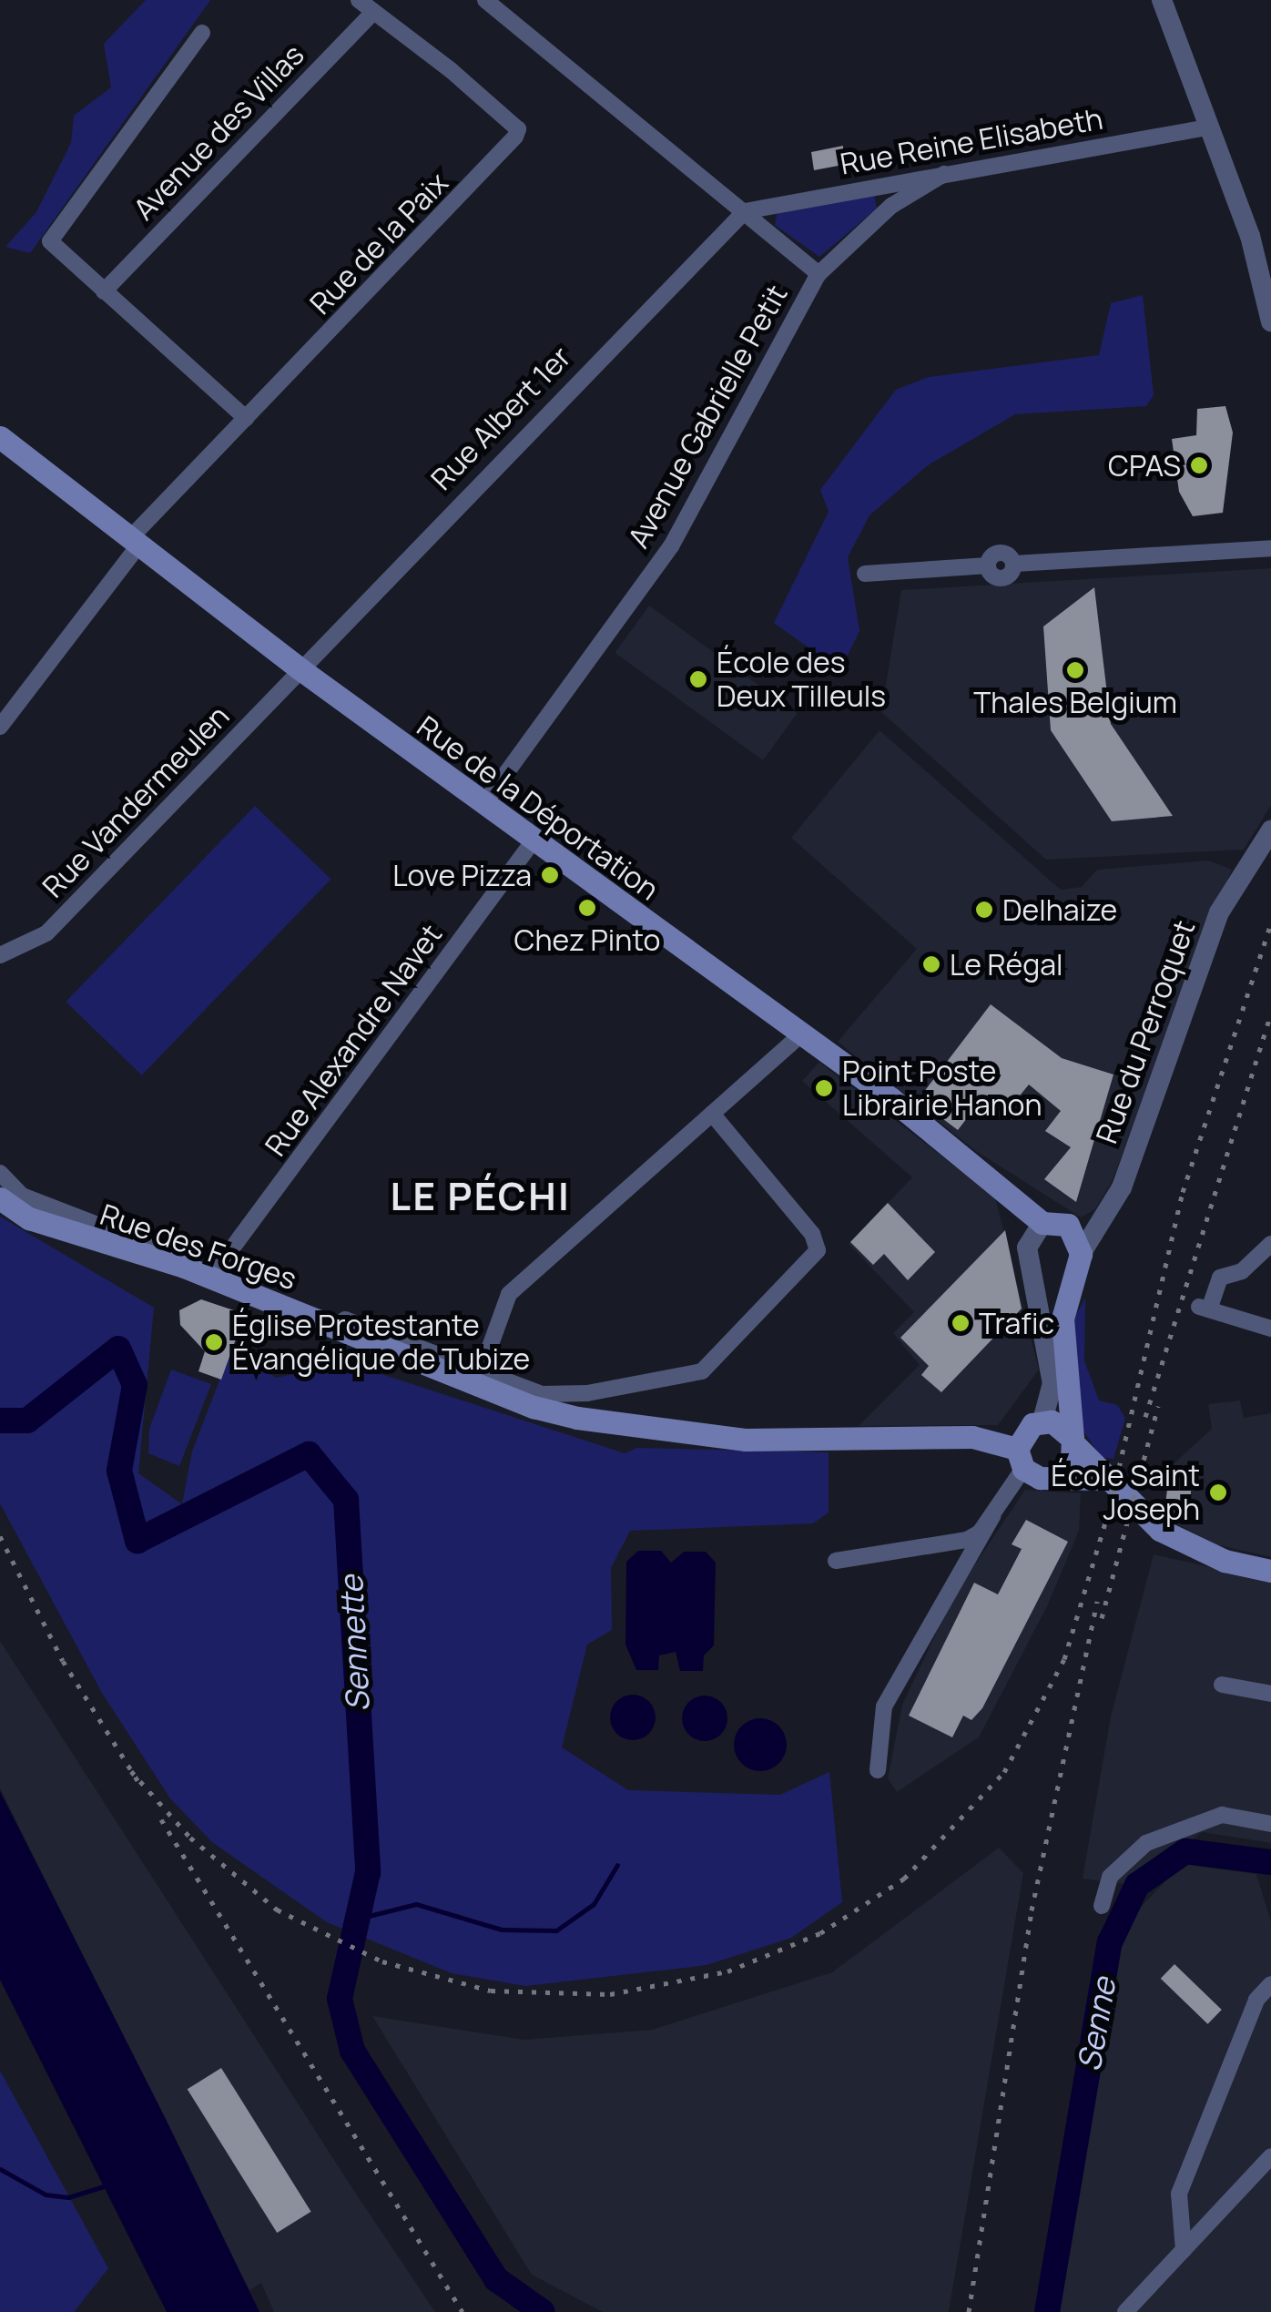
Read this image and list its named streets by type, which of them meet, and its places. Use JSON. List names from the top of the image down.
{
  "streets": {
    "main road": ["Rue de la Déportation", "Rue des Forges"],
    "street": [
      "Avenue des Villas",
      "Rue Reine Elisabeth",
      "Rue de la Paix",
      "Avenue Gabrielle Petit",
      "Rue Albert 1er",
      "Rue Vandermeulen",
      "Rue du Perroquet",
      "Rue Alexandre Navet"
    ]
  },
  "crossings": [
    ["Avenue des Villas", "Rue de la Paix"],
    ["Rue Reine Elisabeth", "Avenue Gabrielle Petit"],
    ["Rue Reine Elisabeth", "Rue Albert 1er"],
    ["Rue de la Paix", "Rue de la Déportation"],
    ["Avenue Gabrielle Petit", "Rue de la Déportation"],
    ["Rue Albert 1er", "Rue Vandermeulen"],
    ["Rue Albert 1er", "Rue de la Déportation"],
    ["Rue Vandermeulen", "Rue de la Déportation"],
    ["Rue de la Déportation", "Rue Alexandre Navet"],
    ["Rue Alexandre Navet", "Rue des Forges"]
  ],
  "districts": ["LE PÉCHI"],
  "water": ["Sennette", "Senne"],
  "places": [
    "CPAS",
    "Thales Belgium",
    "École des Deux Tilleuls",
    "Love Pizza",
    "Chez Pinto",
    "Delhaize",
    "Le Régal",
    "Point Poste Librairie Hanon",
    "Trafic",
    "Église Protestante Évangélique de Tubize",
    "École Saint Joseph"
  ]
}
